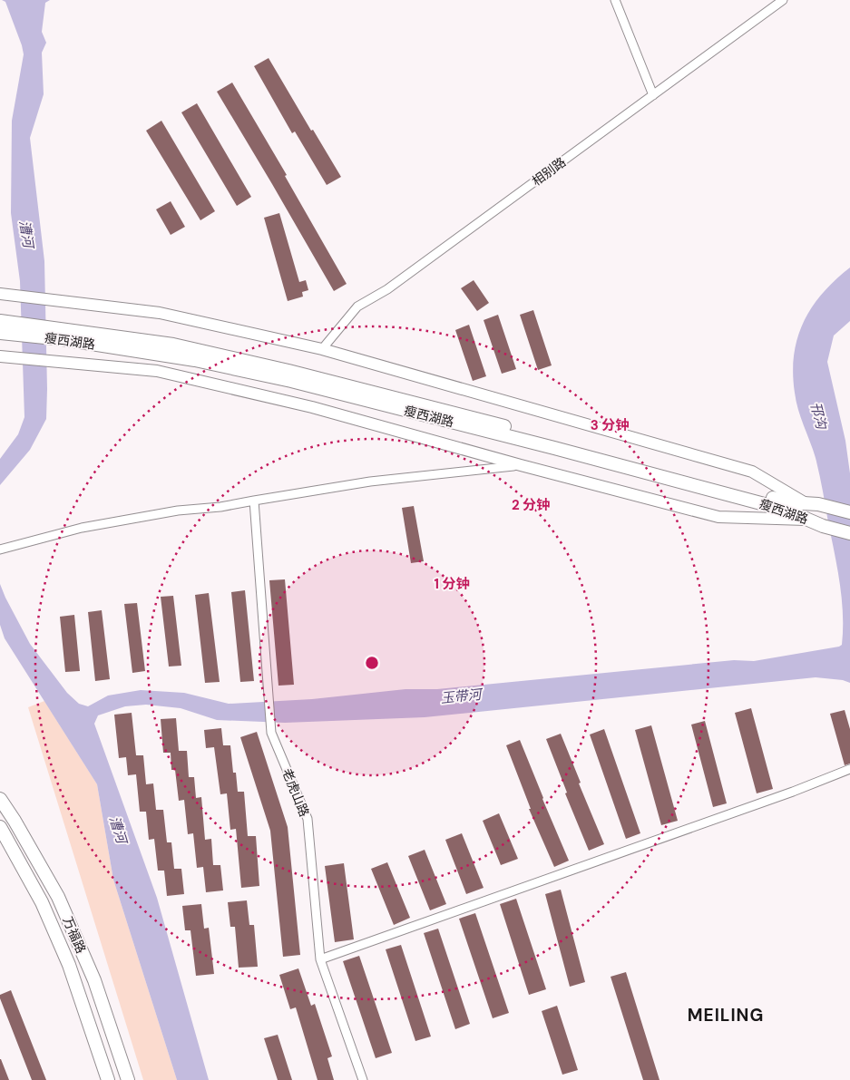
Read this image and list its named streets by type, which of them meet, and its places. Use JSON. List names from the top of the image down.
{
  "streets": {
    "main road": ["瘦西湖路", "万福路"],
    "street": ["相别路", "老虎山路"]
  },
  "districts": ["MEILING"],
  "water": ["漕河", "邗沟", "玉带河"],
  "rings": ["3 分钟", "2 分钟", "1 分钟"]
}
